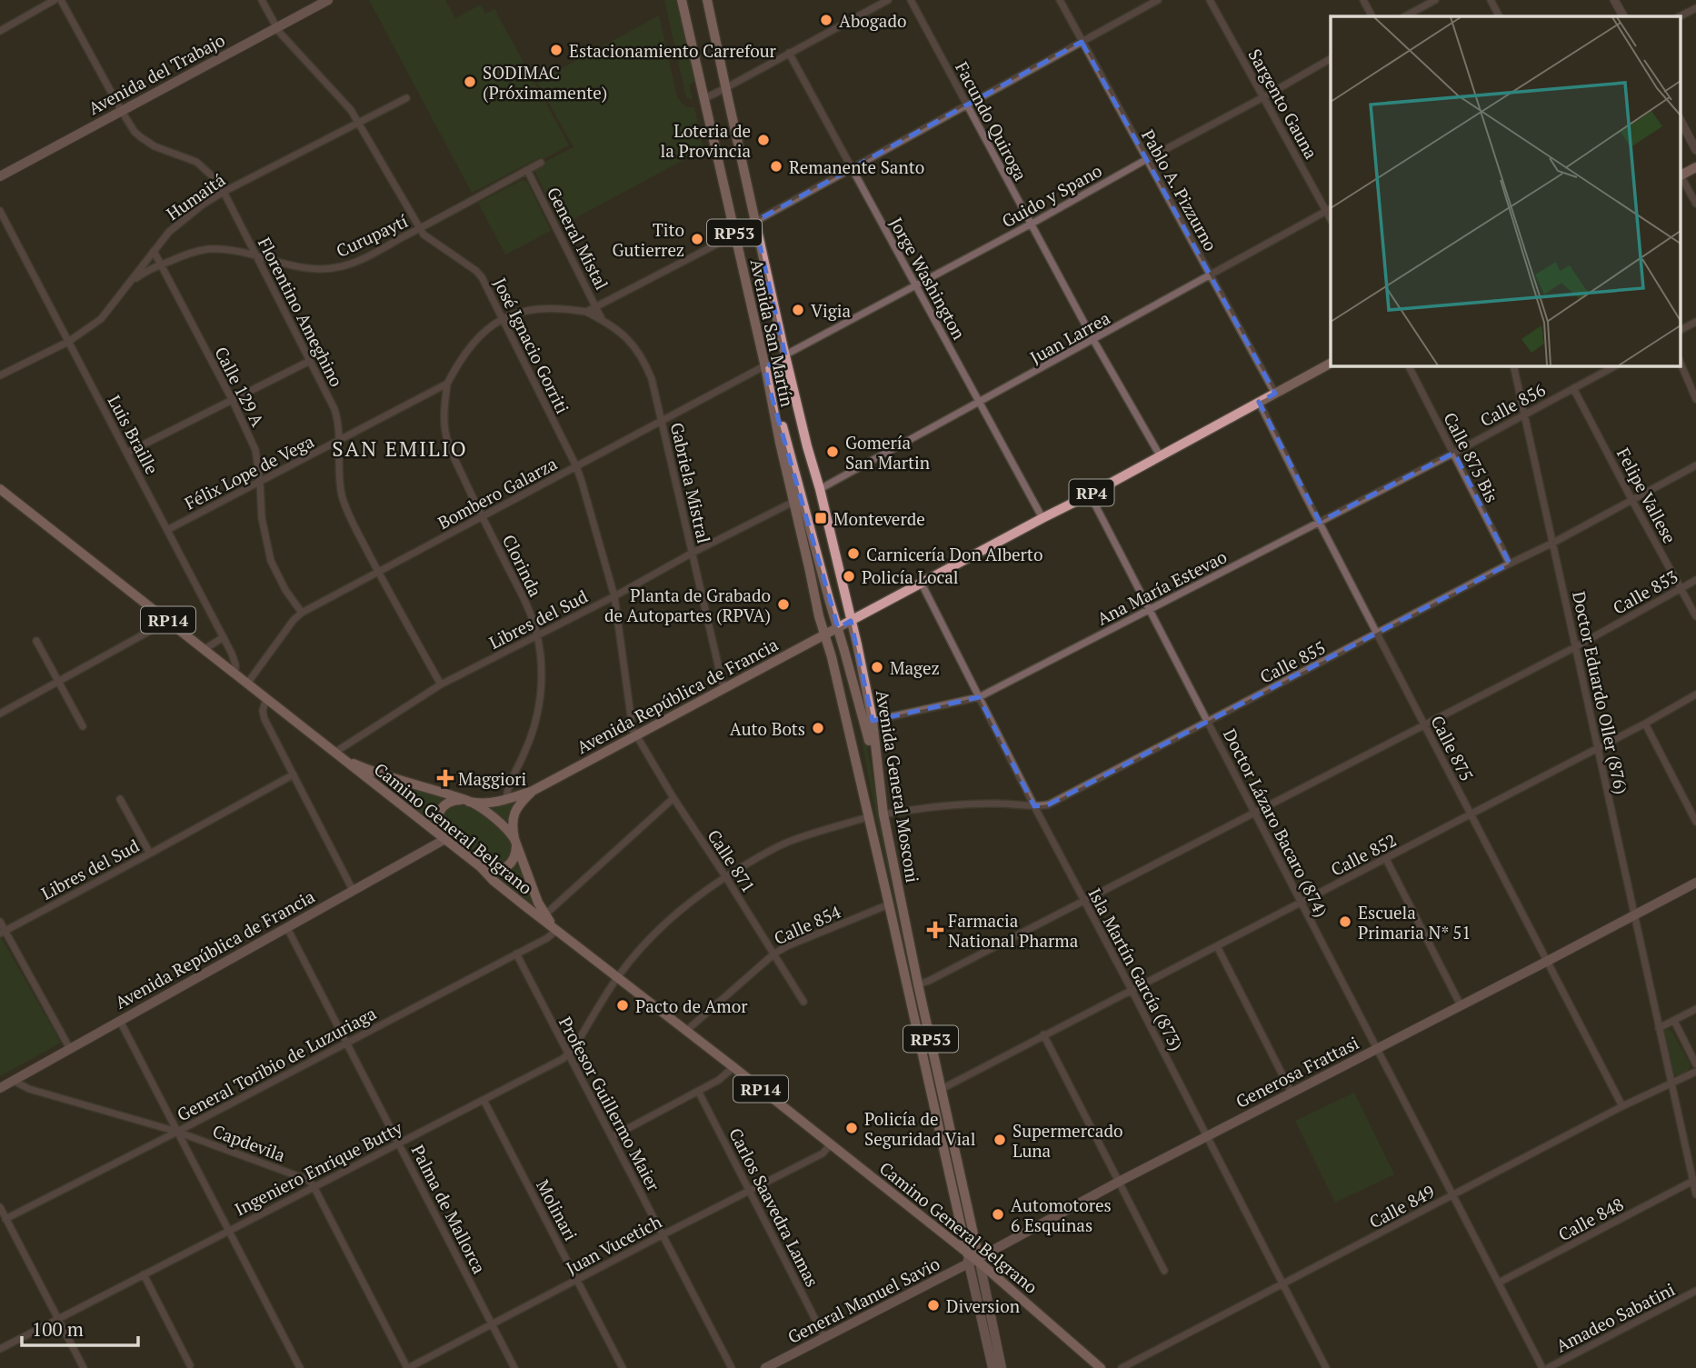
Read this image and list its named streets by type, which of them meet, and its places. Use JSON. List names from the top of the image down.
{
  "streets": {
    "main road": [
      "Avenida del Trabajo",
      "RP53",
      "Avenida San Martín",
      "RP4",
      "RP14",
      "Avenida República de Francia",
      "Avenida General Mosconi",
      "Camino General Belgrano",
      "Generosa Frattasi",
      "General Manuel Savio"
    ],
    "street": [
      "Sargento Gauna",
      "Facundo Quiroga",
      "Pablo A. Pizzurno",
      "Guido y Spano",
      "Humaitá",
      "Curupaytí",
      "General Mistal",
      "Jorge Washington",
      "Florentino Ameghino",
      "Juan Larrea",
      "José Ignacio Gorriti",
      "Calle 129 A",
      "Calle 856",
      "Luis Braille",
      "Calle 875 Bis",
      "Félix Lope de Vega",
      "Gabriela Mistral",
      "Bombero Galarza",
      "Felipe Vallese",
      "Clorinda",
      "Ana María Estevao",
      "Calle 853",
      "Libres del Sud",
      "Calle 855",
      "Doctor Eduardo Oller (876)",
      "Calle 875",
      "Doctor Lázaro Bacaro (874)",
      "Calle 852",
      "Calle 871",
      "Calle 854",
      "Isla Martín García (873)",
      "General Toribio de Luzuriaga",
      "Profesor Guillermo Maier",
      "Capdevila",
      "Ingeniero Enrique Butty",
      "Calle 849",
      "Carlos Saavedra Lamas",
      "Palma de Mallorca",
      "Molinari",
      "Calle 848",
      "Juan Vucetich",
      "Amadeo Sabatini"
    ]
  },
  "crossings": [
    ["Avenida del Trabajo", "Florentino Ameghino"],
    ["Avenida del Trabajo", "José Ignacio Gorriti"],
    ["Sargento Gauna", "Guido y Spano"],
    ["Sargento Gauna", "Juan Larrea"],
    ["Facundo Quiroga", "Guido y Spano"],
    ["Facundo Quiroga", "Juan Larrea"],
    ["Facundo Quiroga", "RP4"],
    ["Pablo A. Pizzurno", "Guido y Spano"],
    ["Pablo A. Pizzurno", "Juan Larrea"],
    ["Pablo A. Pizzurno", "RP4"],
    ["Guido y Spano", "Jorge Washington"],
    ["Guido y Spano", "Avenida San Martín"],
    ["Guido y Spano", "Bombero Galarza"],
    ["Humaitá", "Curupaytí"],
    ["Humaitá", "Florentino Ameghino"],
    ["Humaitá", "José Ignacio Gorriti"],
    ["Humaitá", "Calle 129 A"],
    ["Humaitá", "Luis Braille"],
    ["RP53", "Avenida San Martín"],
    ["RP53", "RP4"],
    ["RP53", "Calle 855"],
    ["RP53", "Avenida República de Francia"],
    ["RP53", "Avenida General Mosconi"],
    ["Curupaytí", "General Mistal"],
    ["Curupaytí", "Florentino Ameghino"],
    ["Curupaytí", "José Ignacio Gorriti"],
    ["Curupaytí", "Calle 129 A"],
    ["General Mistal", "Gabriela Mistral"],
    ["Jorge Washington", "Juan Larrea"],
    ["Jorge Washington", "RP4"],
    ["Florentino Ameghino", "Félix Lope de Vega"],
    ["Florentino Ameghino", "Bombero Galarza"],
    ["Florentino Ameghino", "Libres del Sud"],
    ["Avenida San Martín", "Juan Larrea"],
    ["Avenida San Martín", "Bombero Galarza"],
    ["Avenida San Martín", "RP4"],
    ["Avenida San Martín", "Libres del Sud"],
    ["Avenida San Martín", "Avenida República de Francia"],
    ["Avenida San Martín", "Avenida General Mosconi"],
    ["José Ignacio Gorriti", "Bombero Galarza"],
    ["José Ignacio Gorriti", "Libres del Sud"],
    ["José Ignacio Gorriti", "Avenida República de Francia"],
    ["José Ignacio Gorriti", "Calle 871"],
    ["Calle 129 A", "Félix Lope de Vega"],
    ["Calle 129 A", "Bombero Galarza"],
    ["Calle 856", "Calle 875 Bis"],
    ["Calle 856", "Felipe Vallese"],
    ["Calle 856", "Ana María Estevao"],
    ["Calle 856", "Doctor Eduardo Oller (876)"],
    ["Luis Braille", "Félix Lope de Vega"],
    ["Luis Braille", "Camino General Belgrano"],
    ["Calle 875 Bis", "Ana María Estevao"],
    ["Calle 875 Bis", "Calle 855"],
    ["Félix Lope de Vega", "Clorinda"],
    ["Gabriela Mistral", "Bombero Galarza"],
    ["Gabriela Mistral", "Libres del Sud"],
    ["Gabriela Mistral", "Avenida República de Francia"],
    ["Bombero Galarza", "Clorinda"],
    ["Bombero Galarza", "Camino General Belgrano"],
    ["RP4", "Avenida República de Francia"],
    ["RP4", "Calle 875"],
    ["RP4", "Avenida General Mosconi"],
    ["RP4", "Doctor Lázaro Bacaro (874)"],
    ["RP4", "Camino General Belgrano"],
    ["RP4", "Isla Martín García (873)"],
    ["Felipe Vallese", "Calle 853"],
    ["Felipe Vallese", "Calle 855"],
    ["Clorinda", "Libres del Sud"],
    ["Clorinda", "Avenida República de Francia"],
    ["Ana María Estevao", "Calle 875"],
    ["Ana María Estevao", "Avenida General Mosconi"],
    ["Ana María Estevao", "Doctor Lázaro Bacaro (874)"],
    ["Ana María Estevao", "Isla Martín García (873)"],
    ["Calle 853", "Doctor Eduardo Oller (876)"],
    ["Calle 853", "Calle 875"],
    ["Calle 853", "Avenida General Mosconi"],
    ["Calle 853", "Doctor Lázaro Bacaro (874)"],
    ["Calle 853", "Isla Martín García (873)"],
    ["Libres del Sud", "Camino General Belgrano"],
    ["Calle 855", "Doctor Eduardo Oller (876)"],
    ["Calle 855", "Calle 875"],
    ["Calle 855", "Avenida General Mosconi"],
    ["Calle 855", "Doctor Lázaro Bacaro (874)"],
    ["Calle 855", "Isla Martín García (873)"],
    ["Doctor Eduardo Oller (876)", "Calle 852"],
    ["Doctor Eduardo Oller (876)", "Generosa Frattasi"],
    ["Avenida República de Francia", "Avenida General Mosconi"],
    ["Avenida República de Francia", "Camino General Belgrano"],
    ["Avenida República de Francia", "Calle 871"],
    ["Avenida República de Francia", "Capdevila"],
    ["Avenida República de Francia", "Palma de Mallorca"],
    ["Calle 875", "Calle 852"],
    ["Calle 875", "Generosa Frattasi"],
    ["Calle 875", "Calle 849"],
    ["Avenida General Mosconi", "Camino General Belgrano"],
    ["Avenida General Mosconi", "Calle 852"],
    ["Avenida General Mosconi", "Calle 854"],
    ["Avenida General Mosconi", "Generosa Frattasi"],
    ["Avenida General Mosconi", "General Manuel Savio"],
    ["Doctor Lázaro Bacaro (874)", "Calle 852"],
    ["Doctor Lázaro Bacaro (874)", "Generosa Frattasi"],
    ["Doctor Lázaro Bacaro (874)", "Calle 849"],
    ["Doctor Lázaro Bacaro (874)", "Calle 848"],
    ["Camino General Belgrano", "Calle 854"],
    ["Camino General Belgrano", "General Toribio de Luzuriaga"],
    ["Camino General Belgrano", "Generosa Frattasi"],
    ["Camino General Belgrano", "Juan Vucetich"],
    ["Camino General Belgrano", "General Manuel Savio"],
    ["Calle 852", "Isla Martín García (873)"],
    ["Calle 871", "Calle 854"],
    ["Isla Martín García (873)", "Generosa Frattasi"],
    ["Isla Martín García (873)", "Calle 849"],
    ["General Toribio de Luzuriaga", "Profesor Guillermo Maier"],
    ["General Toribio de Luzuriaga", "Capdevila"],
    ["General Toribio de Luzuriaga", "Palma de Mallorca"],
    ["Generosa Frattasi", "General Manuel Savio"],
    ["Profesor Guillermo Maier", "Ingeniero Enrique Butty"],
    ["Profesor Guillermo Maier", "Juan Vucetich"],
    ["Capdevila", "Ingeniero Enrique Butty"],
    ["Ingeniero Enrique Butty", "Palma de Mallorca"],
    ["Ingeniero Enrique Butty", "Molinari"],
    ["Carlos Saavedra Lamas", "Juan Vucetich"],
    ["Carlos Saavedra Lamas", "General Manuel Savio"],
    ["Palma de Mallorca", "Juan Vucetich"],
    ["Molinari", "Juan Vucetich"]
  ],
  "districts": ["SAN EMILIO"],
  "places": {
    "other": [
      "Abogado",
      "Estacionamiento Carrefour",
      "SODIMAC (Próximamente)",
      "Loteria de la Provincia",
      "Remanente Santo",
      "Tito Gutierrez",
      "Vigia",
      "Gomería San Martin",
      "Carnicería Don Alberto",
      "Policía Local",
      "Planta de Grabado de Autopartes (RPVA)",
      "Magez",
      "Auto Bots",
      "Escuela Primaria N* 51",
      "Pacto de Amor",
      "Policía de Seguridad Vial",
      "Supermercado Luna",
      "Automotores 6 Esquinas",
      "Diversion"
    ],
    "transit": ["Monteverde"],
    "health": ["Maggiori", "Farmacia National Pharma"]
  },
  "scale_bar": "100 m"
}
